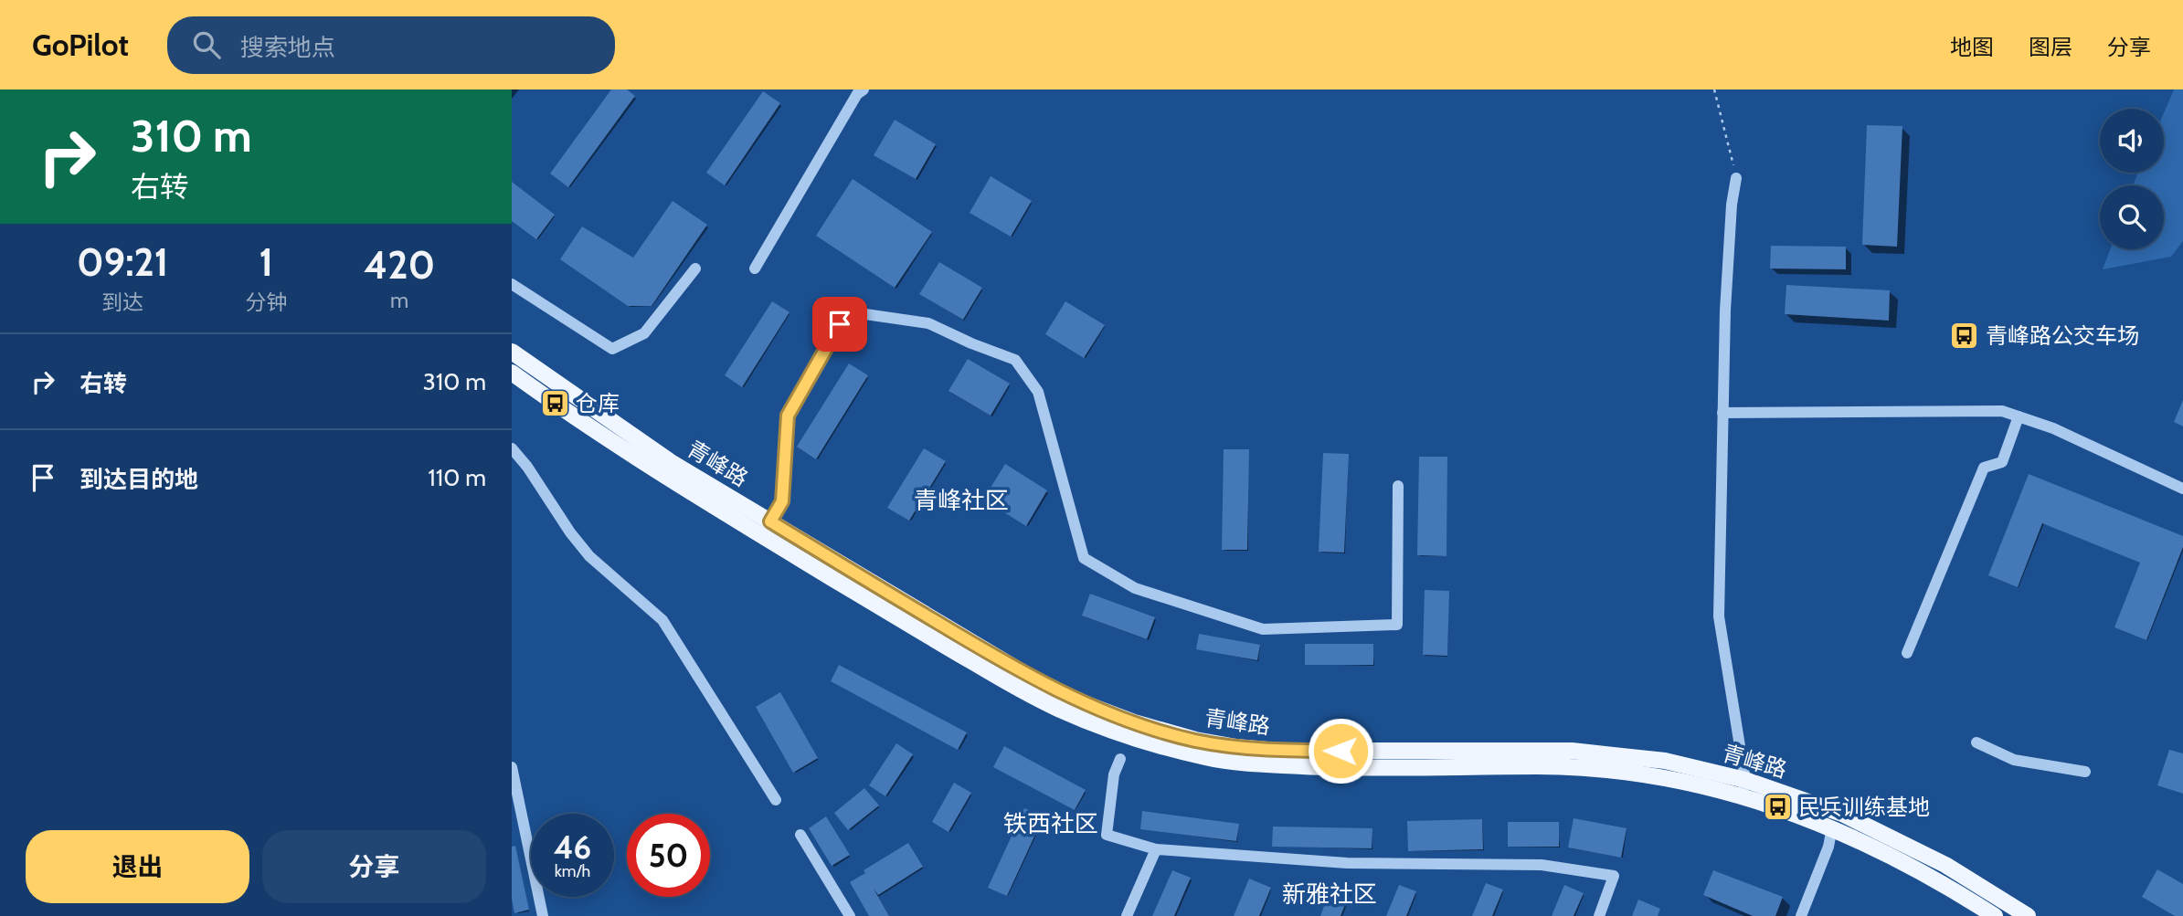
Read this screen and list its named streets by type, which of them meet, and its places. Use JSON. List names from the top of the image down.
{
  "streets": {
    "main road": ["青峰路"]
  },
  "districts": ["青峰社区", "铁西社区", "新雅社区"],
  "places": {
    "bus stop": ["青峰路公交车场", "仓库", "民兵训练基地"]
  },
  "page": {
    "header": "GoPilot",
    "search": "搜索地点",
    "nav": ["地图", "图层", "分享"],
    "turn": ["310 m", "右转"],
    "eta": [
      "09:21",
      "到达",
      "1",
      "分钟",
      "420",
      "m"
    ],
    "list": [
      {
        "name": "右转",
        "value": "310 m"
      },
      {
        "name": "到达目的地",
        "value": "110 m"
      }
    ],
    "speed": "46 km/h",
    "limit": "50",
    "buttons": ["退出", "分享"]
  }
}
